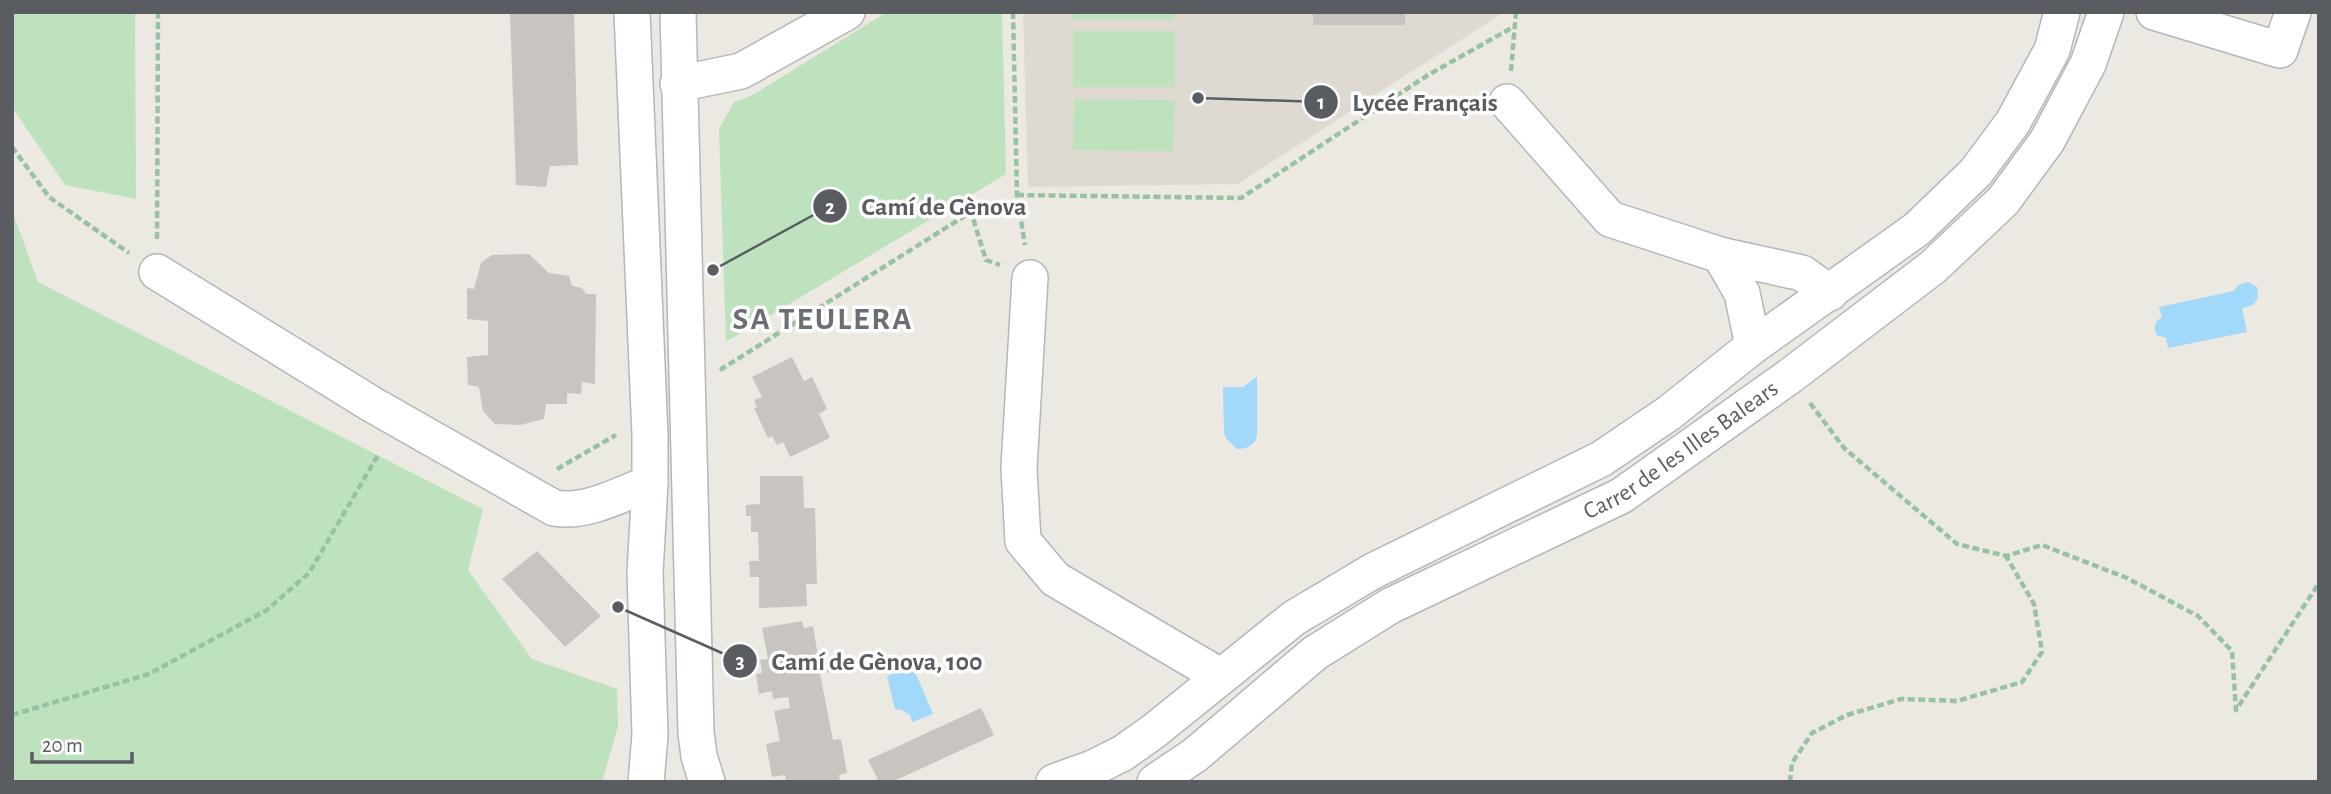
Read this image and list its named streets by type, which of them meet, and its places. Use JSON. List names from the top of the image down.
{
  "streets": {
    "street": ["Carrer de les Illes Balears"]
  },
  "districts": ["SA TEULERA"],
  "places": ["Lycée Français", "Camí de Gènova", "Camí de Gènova, 100"],
  "scale_bar": "20 m"
}
